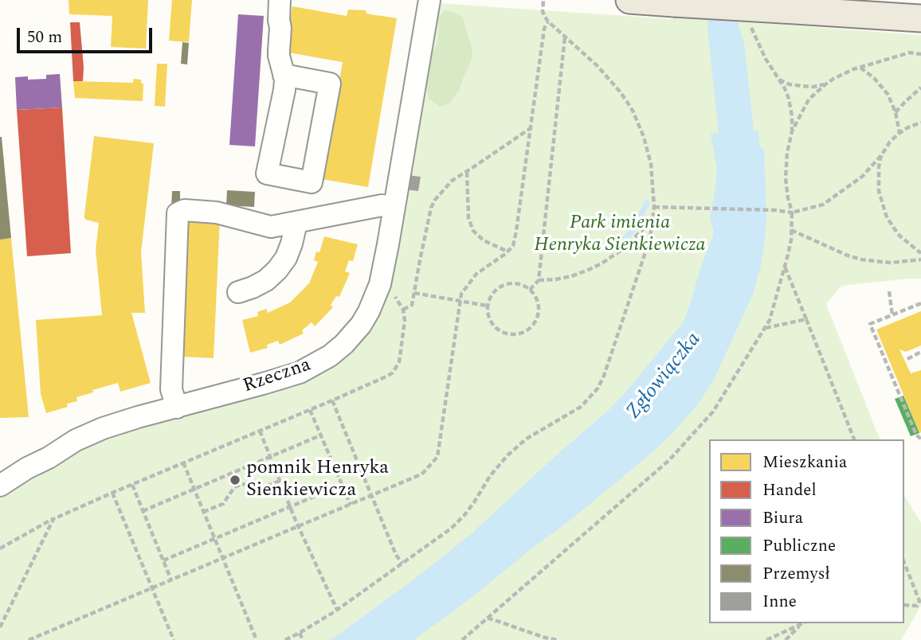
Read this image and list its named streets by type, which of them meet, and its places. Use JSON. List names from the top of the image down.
{
  "streets": {
    "street": ["Rzeczna"]
  },
  "water": ["Zgłowiączka"],
  "parks": ["Park imienia Henryka Sienkiewicza"],
  "places": ["pomnik Henryka Sienkiewicza"],
  "legend": [
    "Mieszkania",
    "Handel",
    "Biura",
    "Publiczne",
    "Przemysł",
    "Inne"
  ],
  "scale_bar": "50 m"
}
